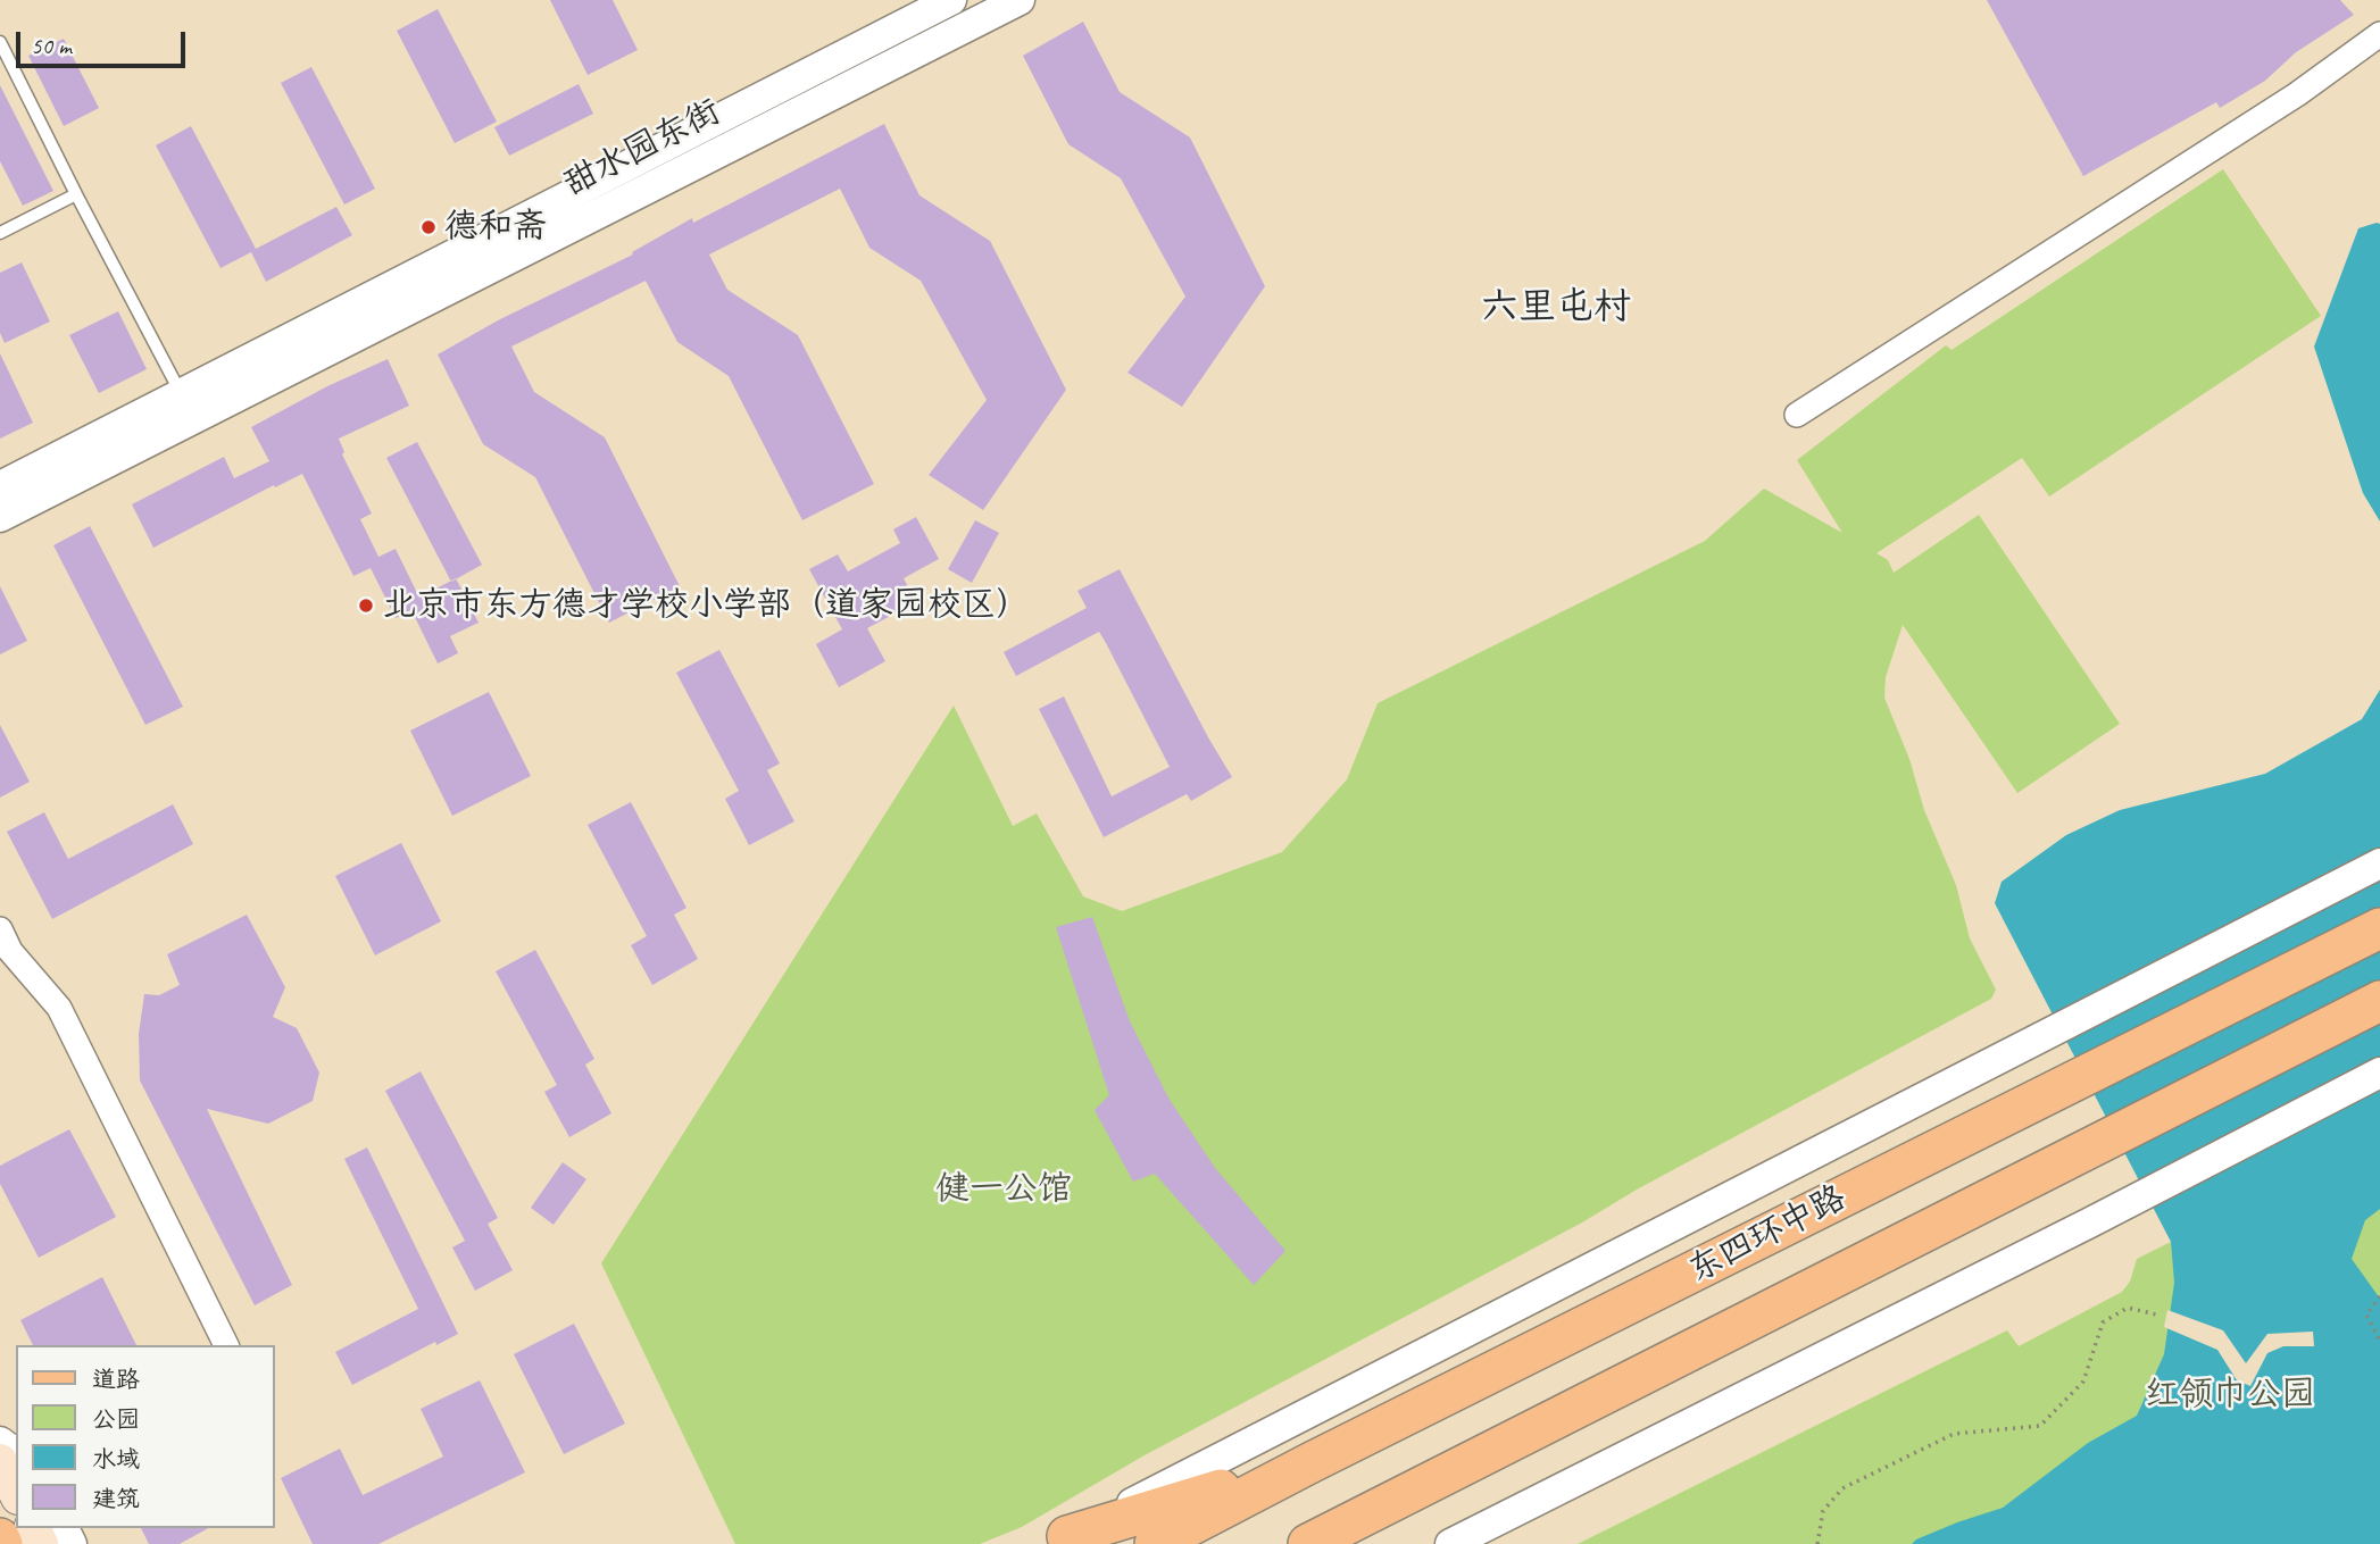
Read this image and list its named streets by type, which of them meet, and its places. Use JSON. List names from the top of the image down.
{
  "streets": {
    "highway": ["东四环中路"],
    "street": ["甜水园东街"]
  },
  "districts": ["六里屯村"],
  "parks": ["健一公馆", "红领巾公园"],
  "places": ["德和斋", "北京市东方德才学校小学部（道家园校区）"],
  "legend": [
    "道路",
    "公园",
    "水域",
    "建筑"
  ],
  "scale_bar": "50 m"
}
